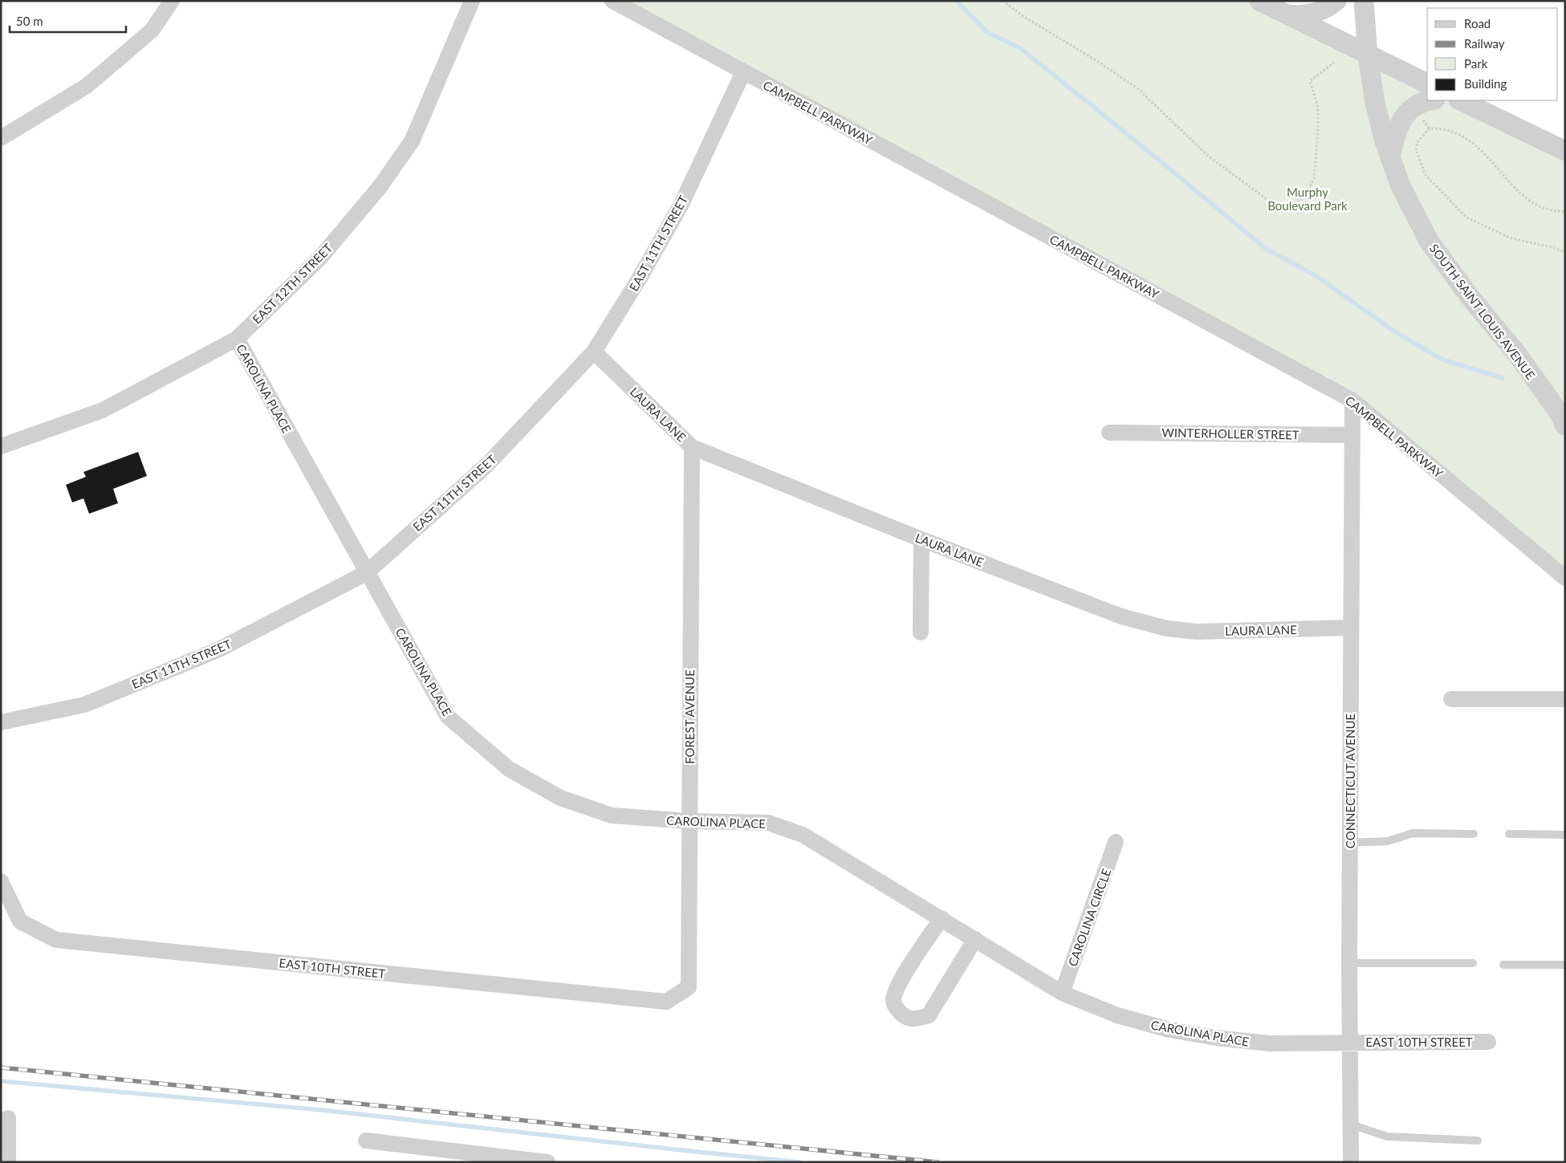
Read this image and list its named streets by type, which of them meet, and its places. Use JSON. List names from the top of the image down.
{
  "streets": {
    "street": [
      "CAMPBELL PARKWAY",
      "EAST 11TH STREET",
      "EAST 12TH STREET",
      "SOUTH SAINT LOUIS AVENUE",
      "CAROLINA PLACE",
      "LAURA LANE",
      "WINTERHOLLER STREET",
      "FOREST AVENUE",
      "CONNECTICUT AVENUE",
      "CAROLINA CIRCLE",
      "EAST 10TH STREET"
    ]
  },
  "crossings": [
    ["CAMPBELL PARKWAY", "EAST 11TH STREET"],
    ["CAMPBELL PARKWAY", "CONNECTICUT AVENUE"],
    ["EAST 11TH STREET", "CAROLINA PLACE"],
    ["EAST 11TH STREET", "LAURA LANE"],
    ["EAST 12TH STREET", "CAROLINA PLACE"],
    ["CAROLINA PLACE", "FOREST AVENUE"],
    ["CAROLINA PLACE", "CONNECTICUT AVENUE"],
    ["CAROLINA PLACE", "CAROLINA CIRCLE"],
    ["CAROLINA PLACE", "EAST 10TH STREET"],
    ["LAURA LANE", "FOREST AVENUE"],
    ["LAURA LANE", "CONNECTICUT AVENUE"],
    ["WINTERHOLLER STREET", "CONNECTICUT AVENUE"],
    ["FOREST AVENUE", "EAST 10TH STREET"],
    ["CONNECTICUT AVENUE", "EAST 10TH STREET"]
  ],
  "parks": ["Murphy Boulevard Park"],
  "legend": [
    "Road",
    "Railway",
    "Park",
    "Building"
  ],
  "scale_bar": "50 m"
}
